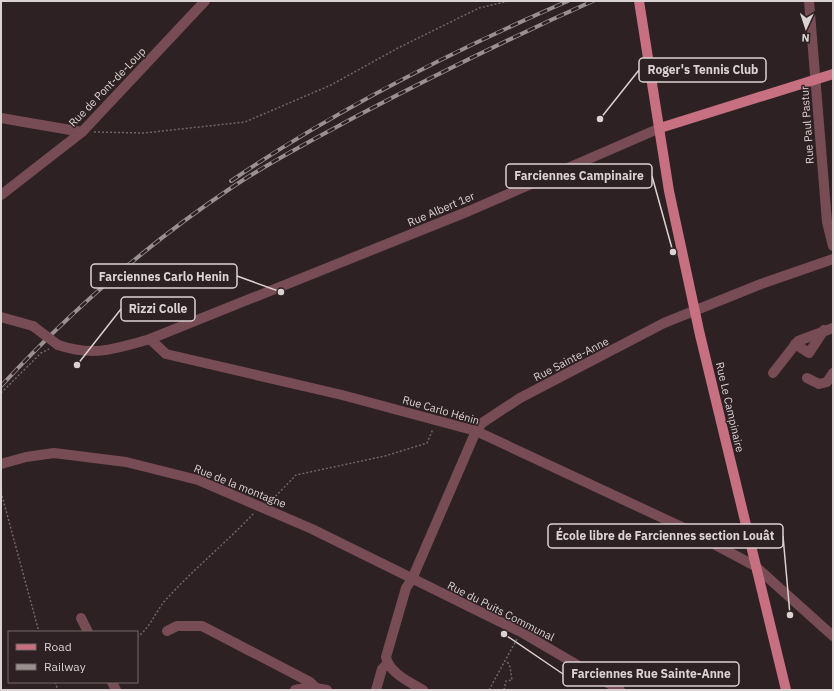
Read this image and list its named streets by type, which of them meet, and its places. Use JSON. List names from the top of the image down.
{
  "streets": {
    "main road": ["Rue Albert 1er", "Rue Le Campinaire"],
    "street": [
      "Rue de Pont-de-Loup",
      "Rue Paul Pastur",
      "Rue Sainte-Anne",
      "Rue Carlo Hénin",
      "Rue de la montagne",
      "Rue du Puits Communal"
    ]
  },
  "crossings": [
    ["Rue Paul Pastur", "Rue Albert 1er"],
    ["Rue Albert 1er", "Rue Le Campinaire"],
    ["Rue Albert 1er", "Rue Carlo Hénin"],
    ["Rue Sainte-Anne", "Rue Le Campinaire"],
    ["Rue Sainte-Anne", "Rue Carlo Hénin"],
    ["Rue Sainte-Anne", "Rue de la montagne"],
    ["Rue Sainte-Anne", "Rue du Puits Communal"],
    ["Rue Le Campinaire", "Rue Carlo Hénin"],
    ["Rue de la montagne", "Rue du Puits Communal"]
  ],
  "places": [
    "Roger's Tennis Club",
    "Farciennes Campinaire",
    "Farciennes Carlo Henin",
    "Rizzi Colle",
    "École libre de Farciennes section Louât",
    "Farciennes Rue Sainte-Anne"
  ],
  "legend": ["Road", "Railway"],
  "north": "bottom"
}
